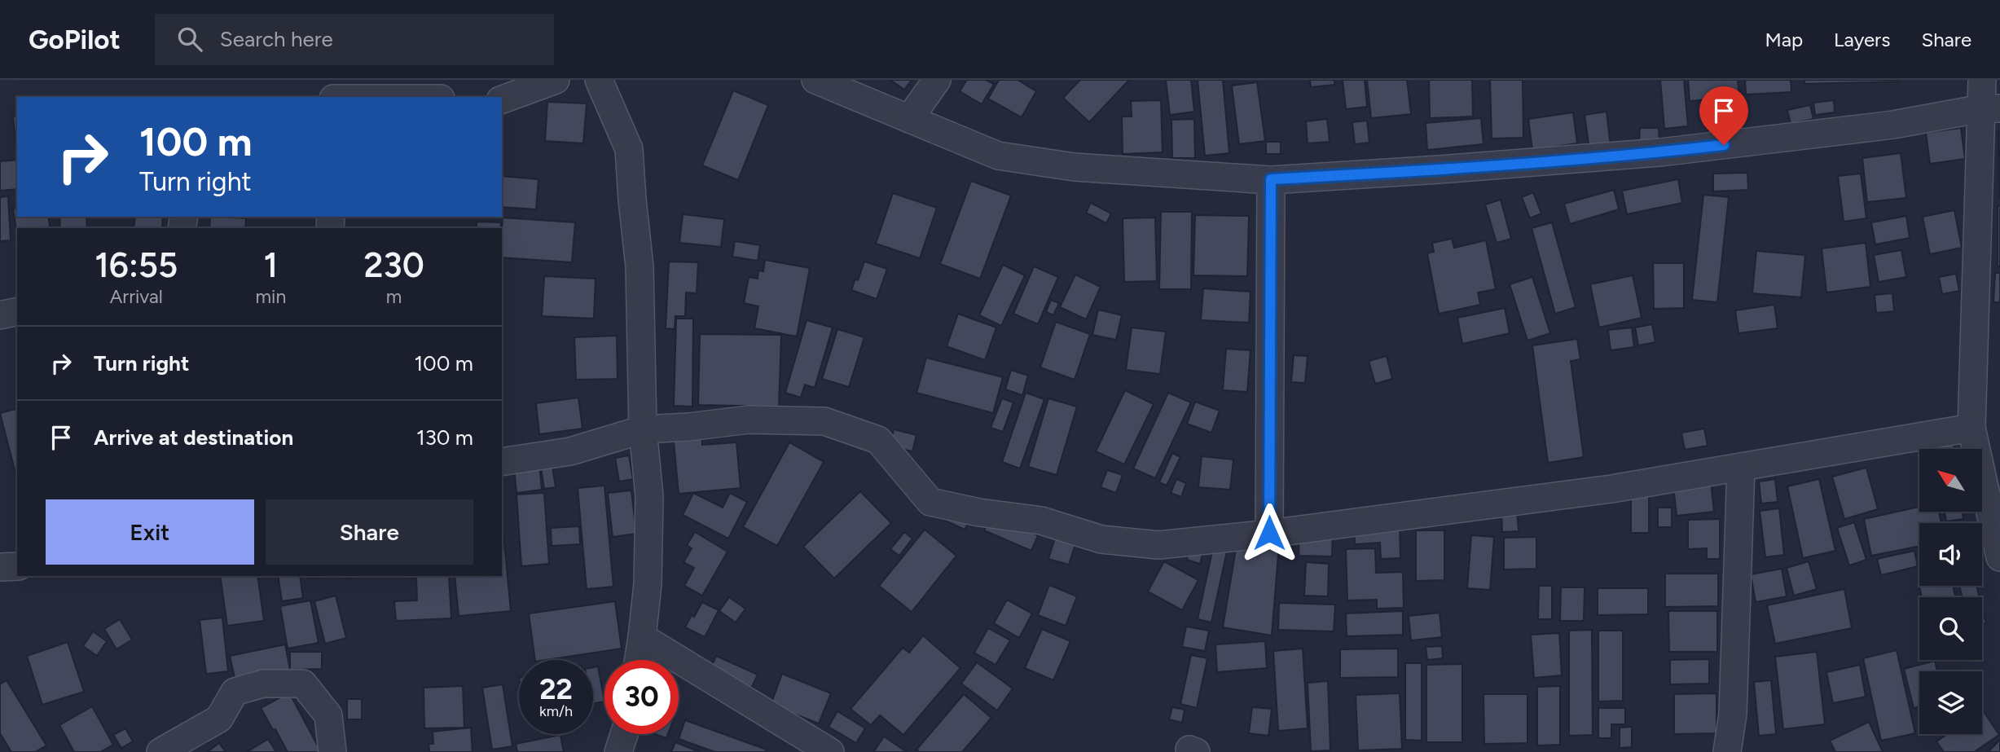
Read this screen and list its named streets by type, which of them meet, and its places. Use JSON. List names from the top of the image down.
{
  "north": "top left",
  "page": {
    "header": "GoPilot",
    "search": "Search here",
    "nav": ["Map", "Layers", "Share"],
    "turn": ["100 m", "Turn right"],
    "eta": [
      "16:55",
      "Arrival",
      "1",
      "min",
      "230",
      "m"
    ],
    "list": [
      {
        "name": "Turn right",
        "value": "100 m"
      },
      {
        "name": "Arrive at destination",
        "value": "130 m"
      }
    ],
    "buttons": ["Exit", "Share"],
    "speed": "22 km/h",
    "limit": "30"
  }
}
